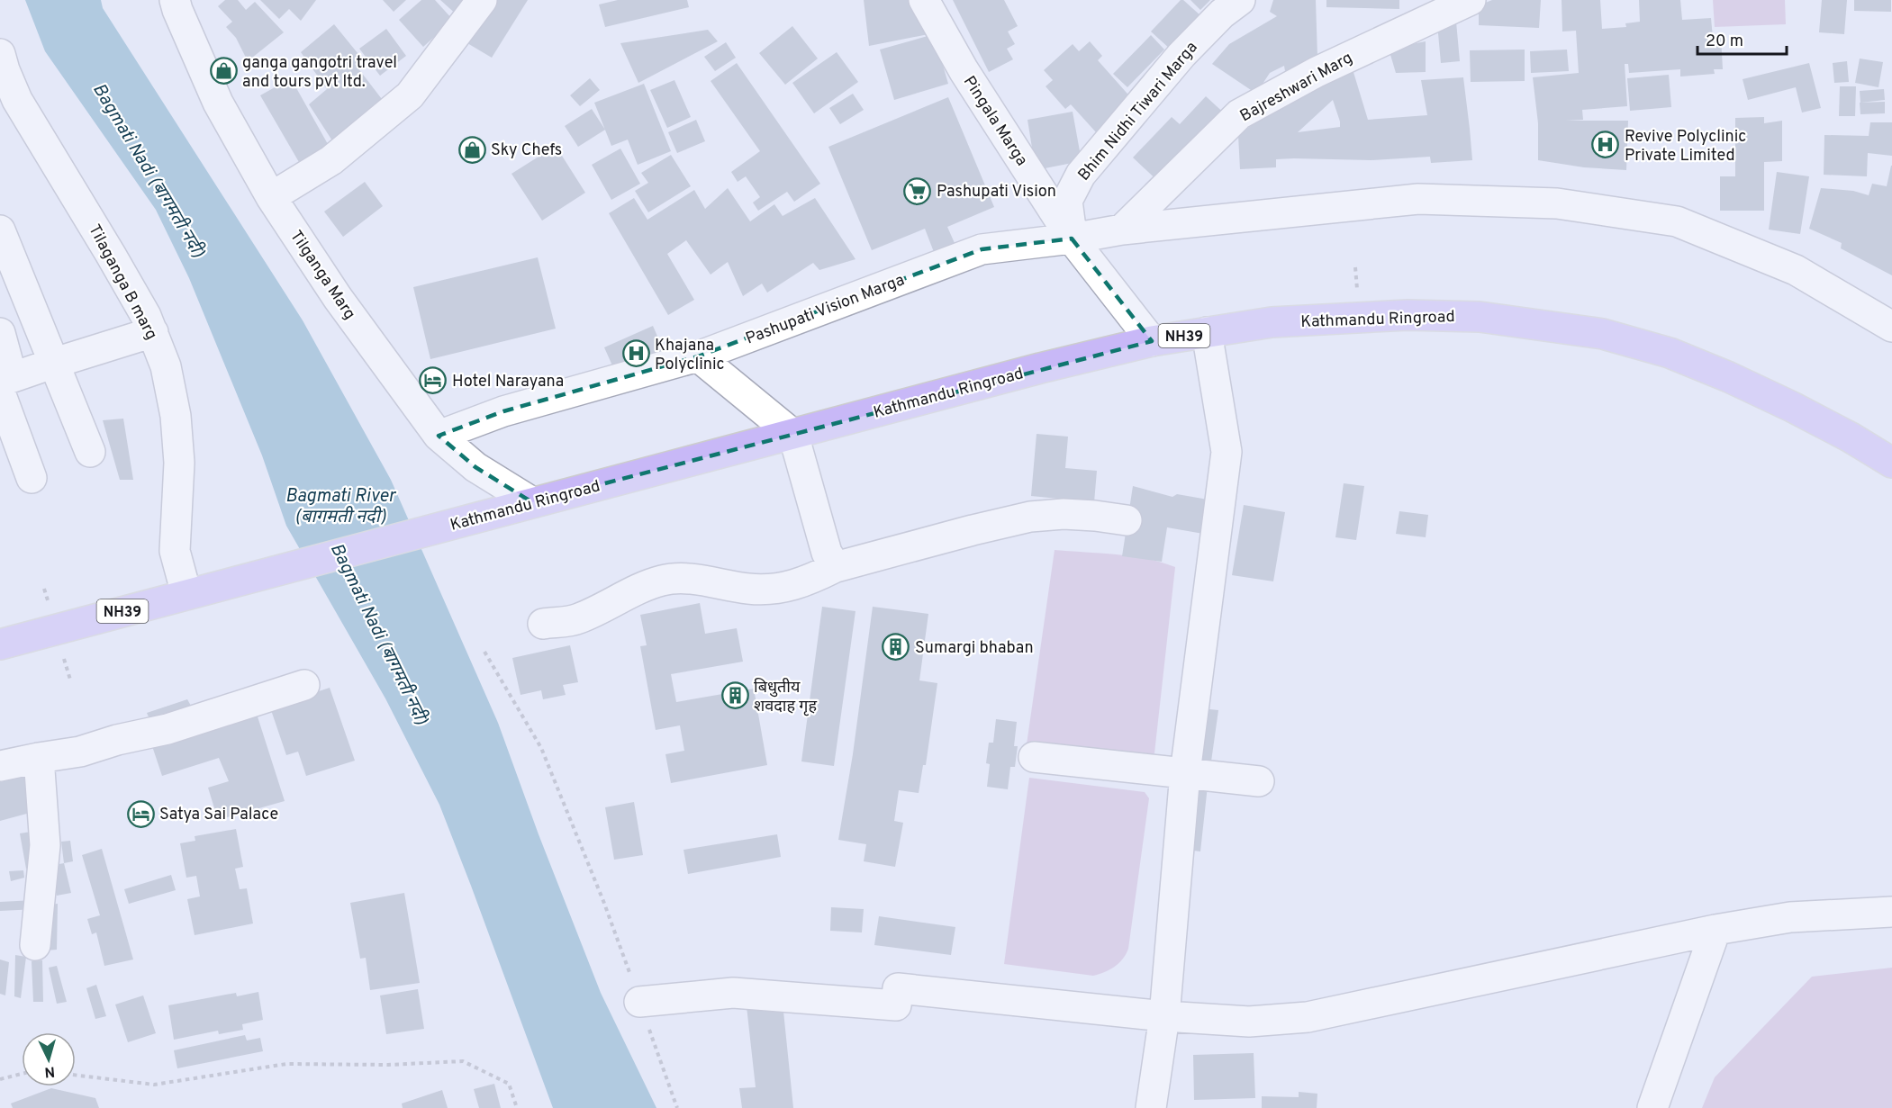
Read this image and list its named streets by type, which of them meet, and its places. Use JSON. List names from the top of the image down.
{
  "streets": {
    "highway": ["Kathmandu Ringroad", "NH39"],
    "street": [
      "Bajreshwari Marg",
      "Bhim Nidhi Tiwari Marga",
      "Pingala Marga",
      "Tilganga Marg",
      "Tilaganga B marg",
      "Pashupati Vision Marga"
    ]
  },
  "crossings": [
    ["Bajreshwari Marg", "Pashupati Vision Marga"],
    ["Bhim Nidhi Tiwari Marga", "Pingala Marga"],
    ["Bhim Nidhi Tiwari Marga", "Pashupati Vision Marga"],
    ["Pingala Marga", "Pashupati Vision Marga"],
    ["Pingala Marga", "Kathmandu Ringroad"],
    ["Tilganga Marg", "Pashupati Vision Marga"],
    ["Tilganga Marg", "Kathmandu Ringroad"],
    ["Tilaganga B marg", "Kathmandu Ringroad"]
  ],
  "water": ["Bagmati Nadi (बागमती नदी)", "Bagmati River (बागमती नदी)"],
  "places": {
    "shop": ["ganga gangotri travel and tours pvt ltd.", "Sky Chefs"],
    "hospital": ["Revive Polyclinic Private Limited", "Khajana Polyclinic"],
    "supermarket": ["Pashupati Vision"],
    "hotel": ["Hotel Narayana", "Satya Sai Palace"],
    "building": ["Sumargi bhaban", "बिधुतीय शवदाह गृह"]
  },
  "scale_bar": "20 m",
  "north": "bottom"
}
